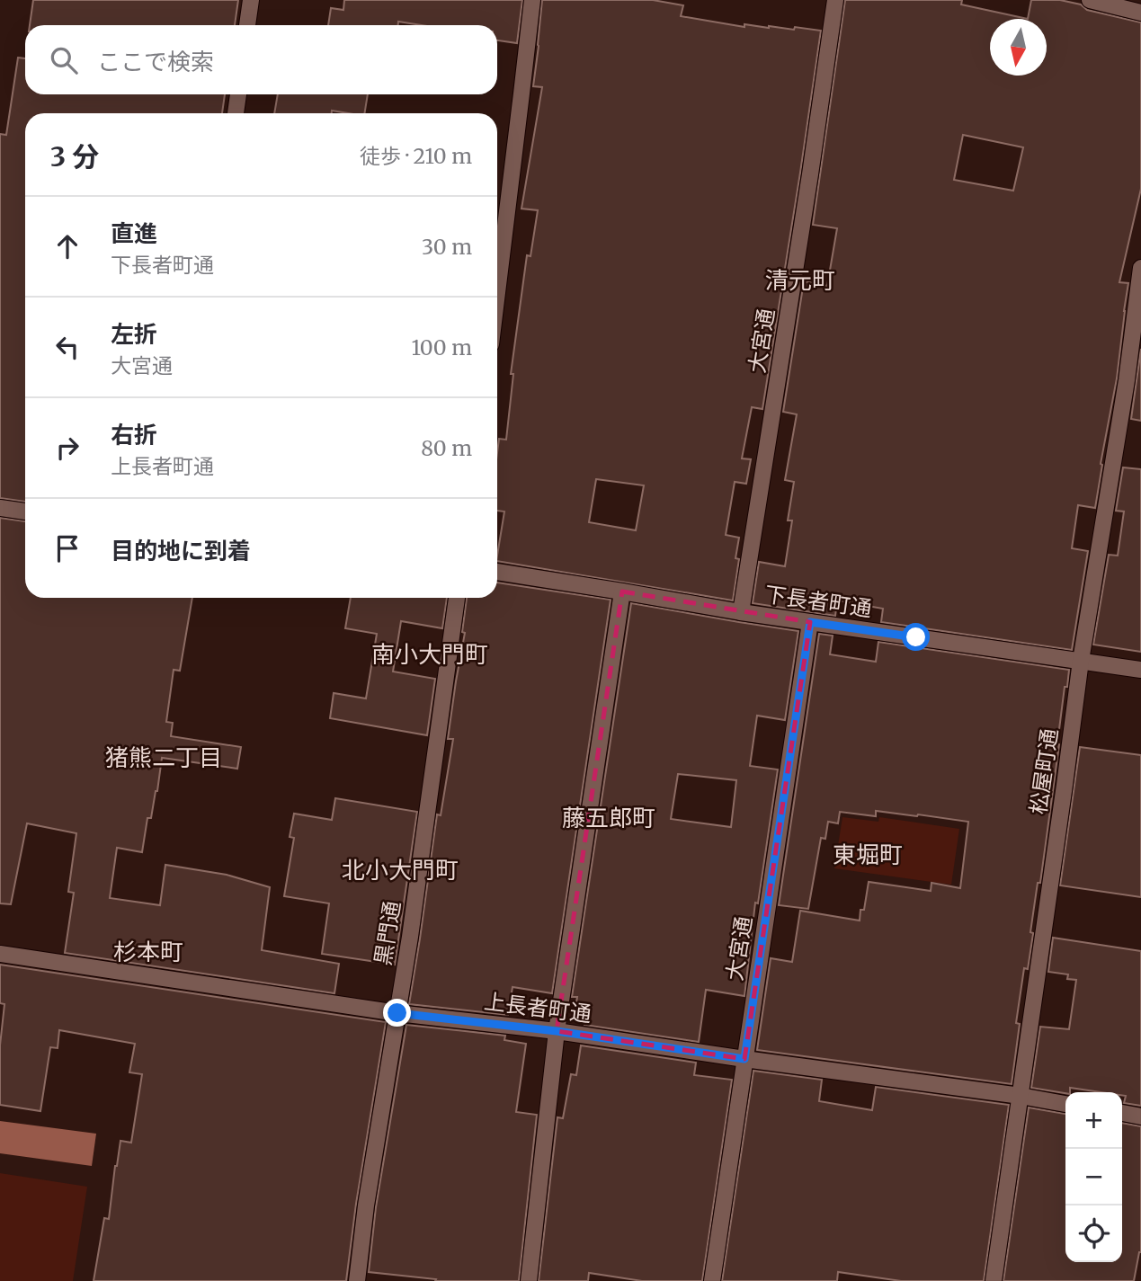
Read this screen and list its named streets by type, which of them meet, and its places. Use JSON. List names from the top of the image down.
{
  "streets": {
    "street": [
      "大宮通",
      "下長者町通",
      "松屋町通",
      "黒門通",
      "上長者町通"
    ]
  },
  "crossings": [
    ["大宮通", "下長者町通"],
    ["大宮通", "上長者町通"],
    ["下長者町通", "松屋町通"],
    ["松屋町通", "上長者町通"],
    ["黒門通", "上長者町通"]
  ],
  "districts": [
    "清元町",
    "南小大門町",
    "猪熊二丁目",
    "藤五郎町",
    "東堀町",
    "北小大門町",
    "杉本町"
  ],
  "north": "bottom",
  "page": {
    "search": "ここで検索",
    "heading": ["3 分", "徒歩 · 210 m"],
    "list": [
      ["直進", "下長者町通", "30 m"],
      ["左折", "大宮通", "100 m"],
      ["右折", "上長者町通", "80 m"],
      "目的地に到着"
    ],
    "map_buttons": ["+", "−"]
  }
}
